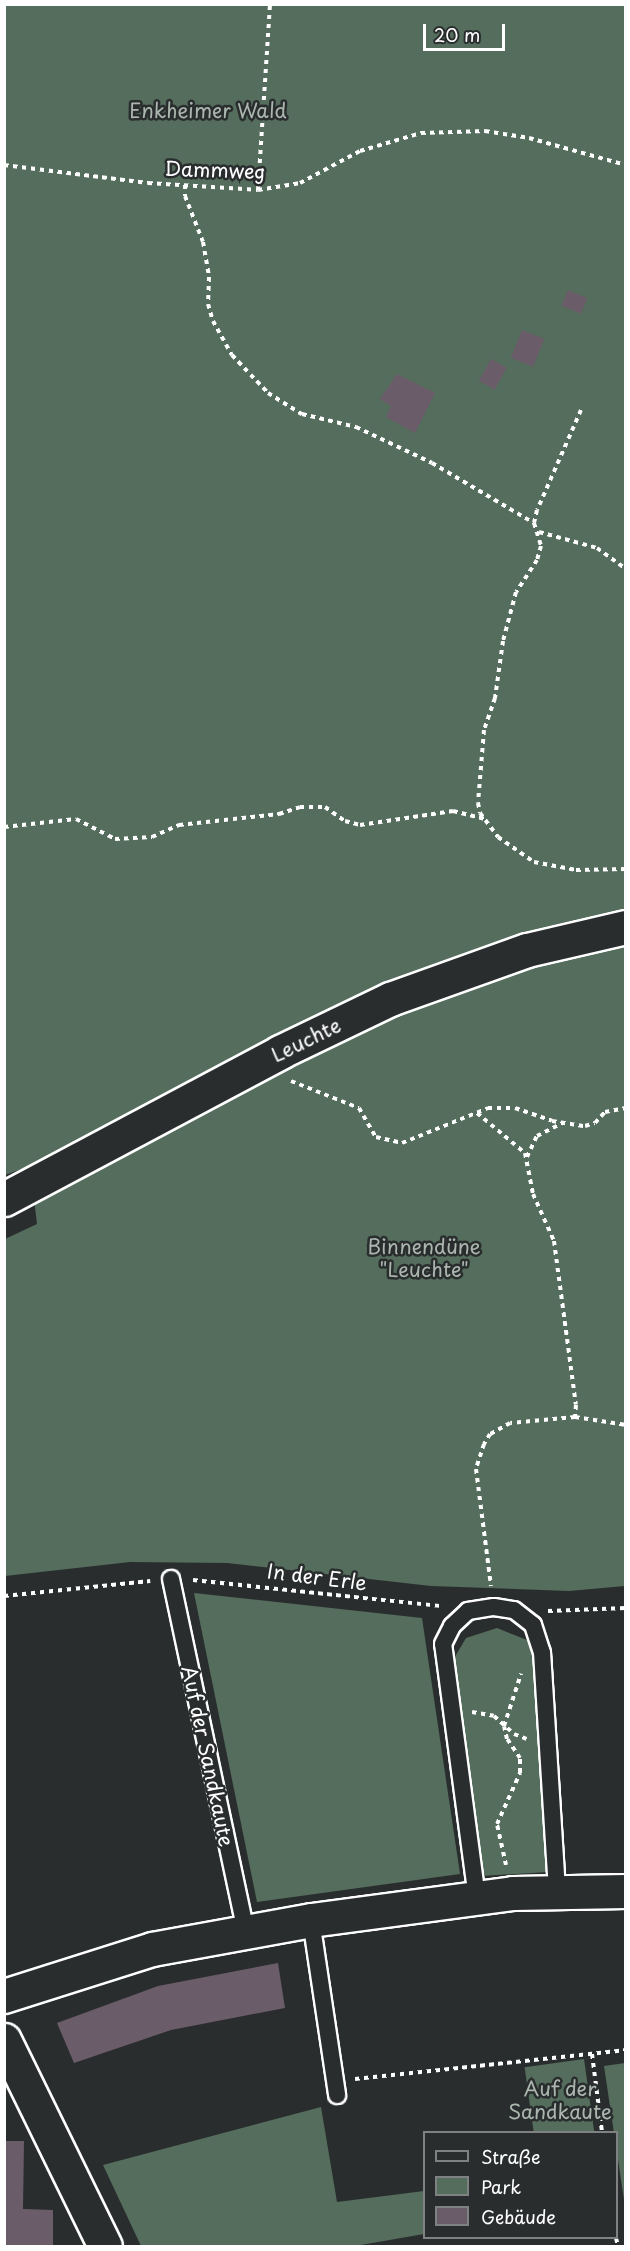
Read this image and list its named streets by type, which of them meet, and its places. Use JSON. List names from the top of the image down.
{
  "streets": {
    "street": ["Leuchte"],
    "lane": ["Auf der Sandkaute"],
    "path": ["Dammweg", "In der Erle"]
  },
  "crossings": [
    ["In der Erle", "Auf der Sandkaute"]
  ],
  "parks": ["Enkheimer Wald", "Binnendüne \"Leuchte\"", "Auf der Sandkaute"],
  "legend": ["Straße", "Park", "Gebäude"],
  "scale_bar": "20 m"
}
